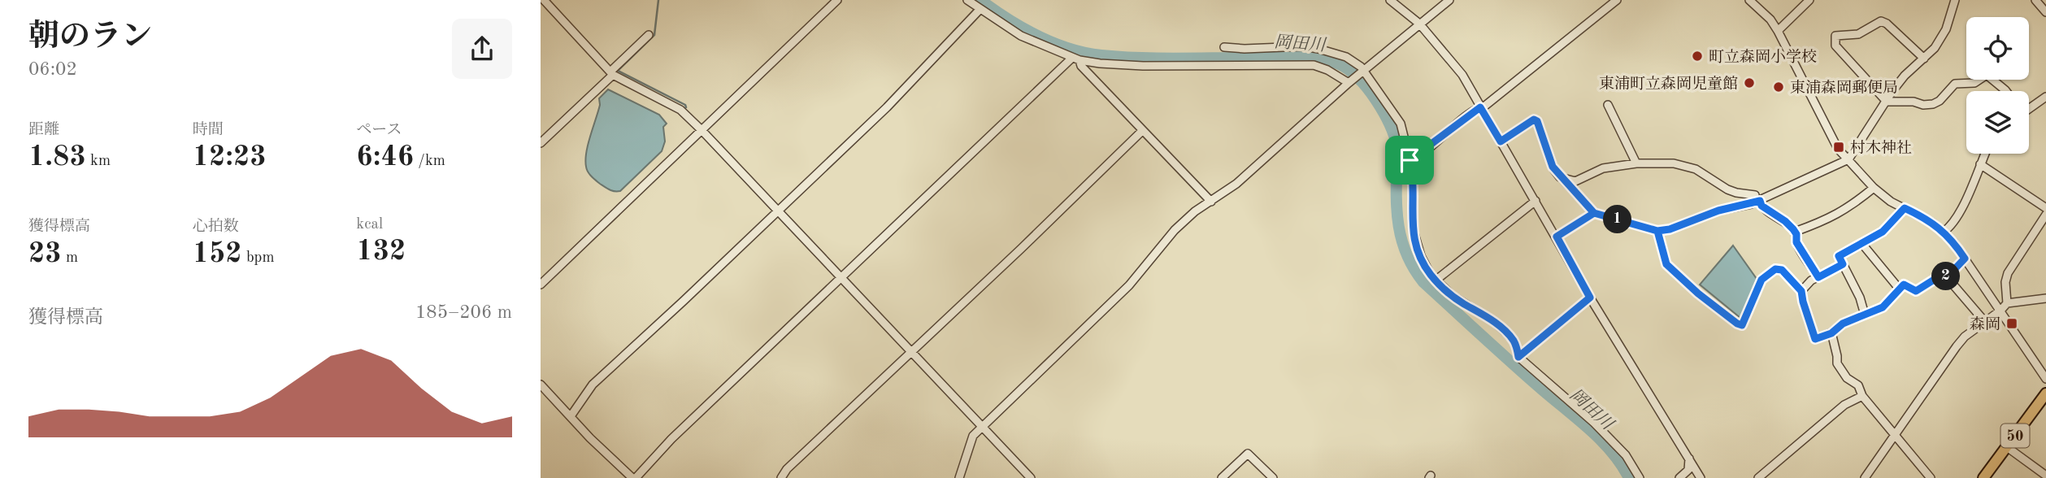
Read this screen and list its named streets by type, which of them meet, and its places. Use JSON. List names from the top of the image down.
{
  "streets": {
    "main road": ["50"]
  },
  "water": ["岡田川"],
  "places": {
    "other": ["町立森岡小学校", "東浦町立森岡児童館", "東浦森岡郵便局"],
    "transit": ["村木神社", "森岡"]
  },
  "page": {
    "heading": ["朝のラン", "06:02"],
    "stats": [
      ["距離", "1.83 km"],
      ["時間", "12:23"],
      ["ペース", "6:46 /km"],
      ["獲得標高", "23 m"],
      ["心拍数", "152 bpm"],
      ["kcal", "132"]
    ],
    "pins": ["1", "2"],
    "chart": ["獲得標高", "185–206 m"]
  }
}
